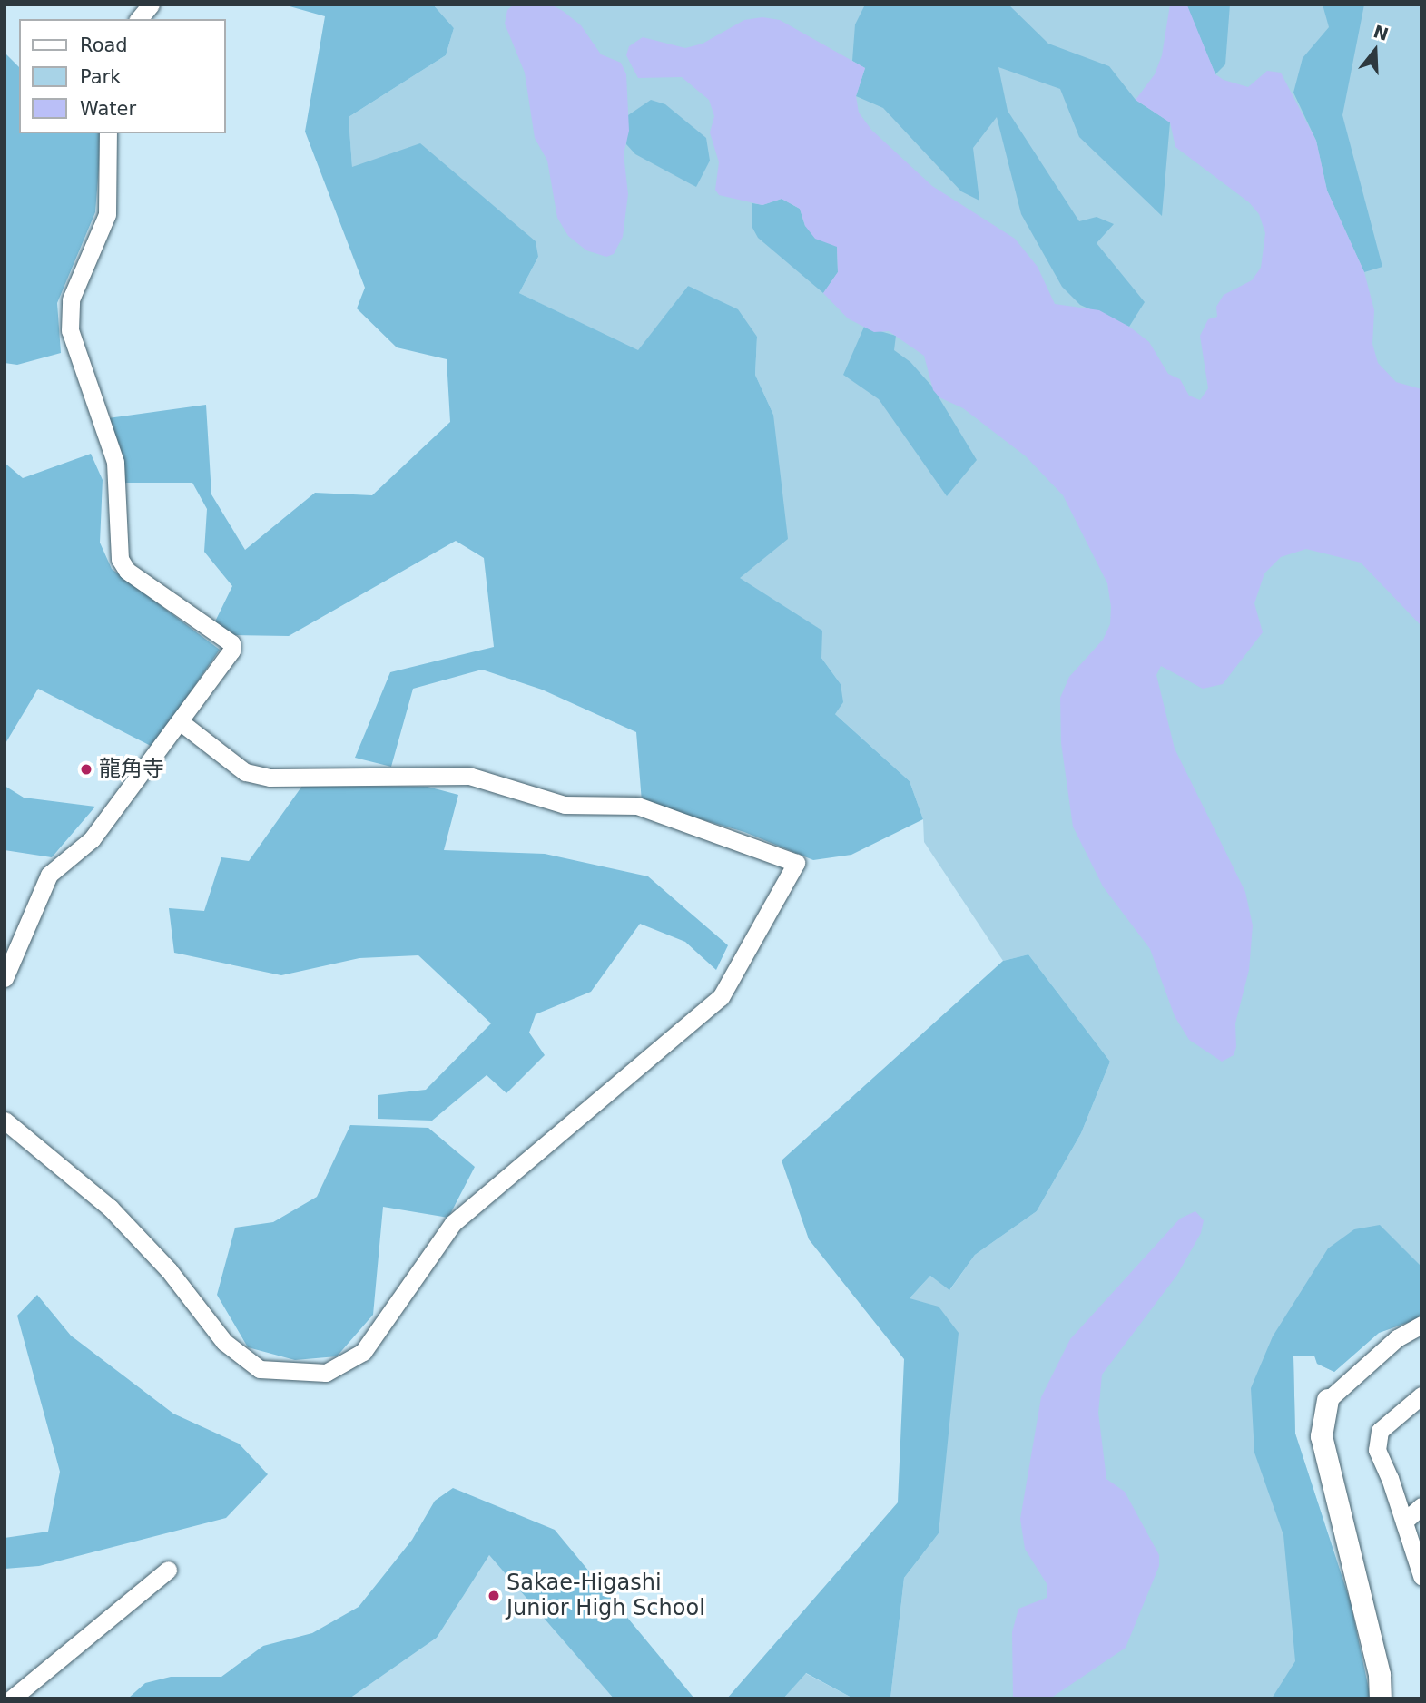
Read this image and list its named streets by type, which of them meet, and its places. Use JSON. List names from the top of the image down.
{
  "places": ["龍角寺", "Sakae-Higashi Junior High School"],
  "legend": ["Road", "Park", "Water"],
  "north": "top"
}
